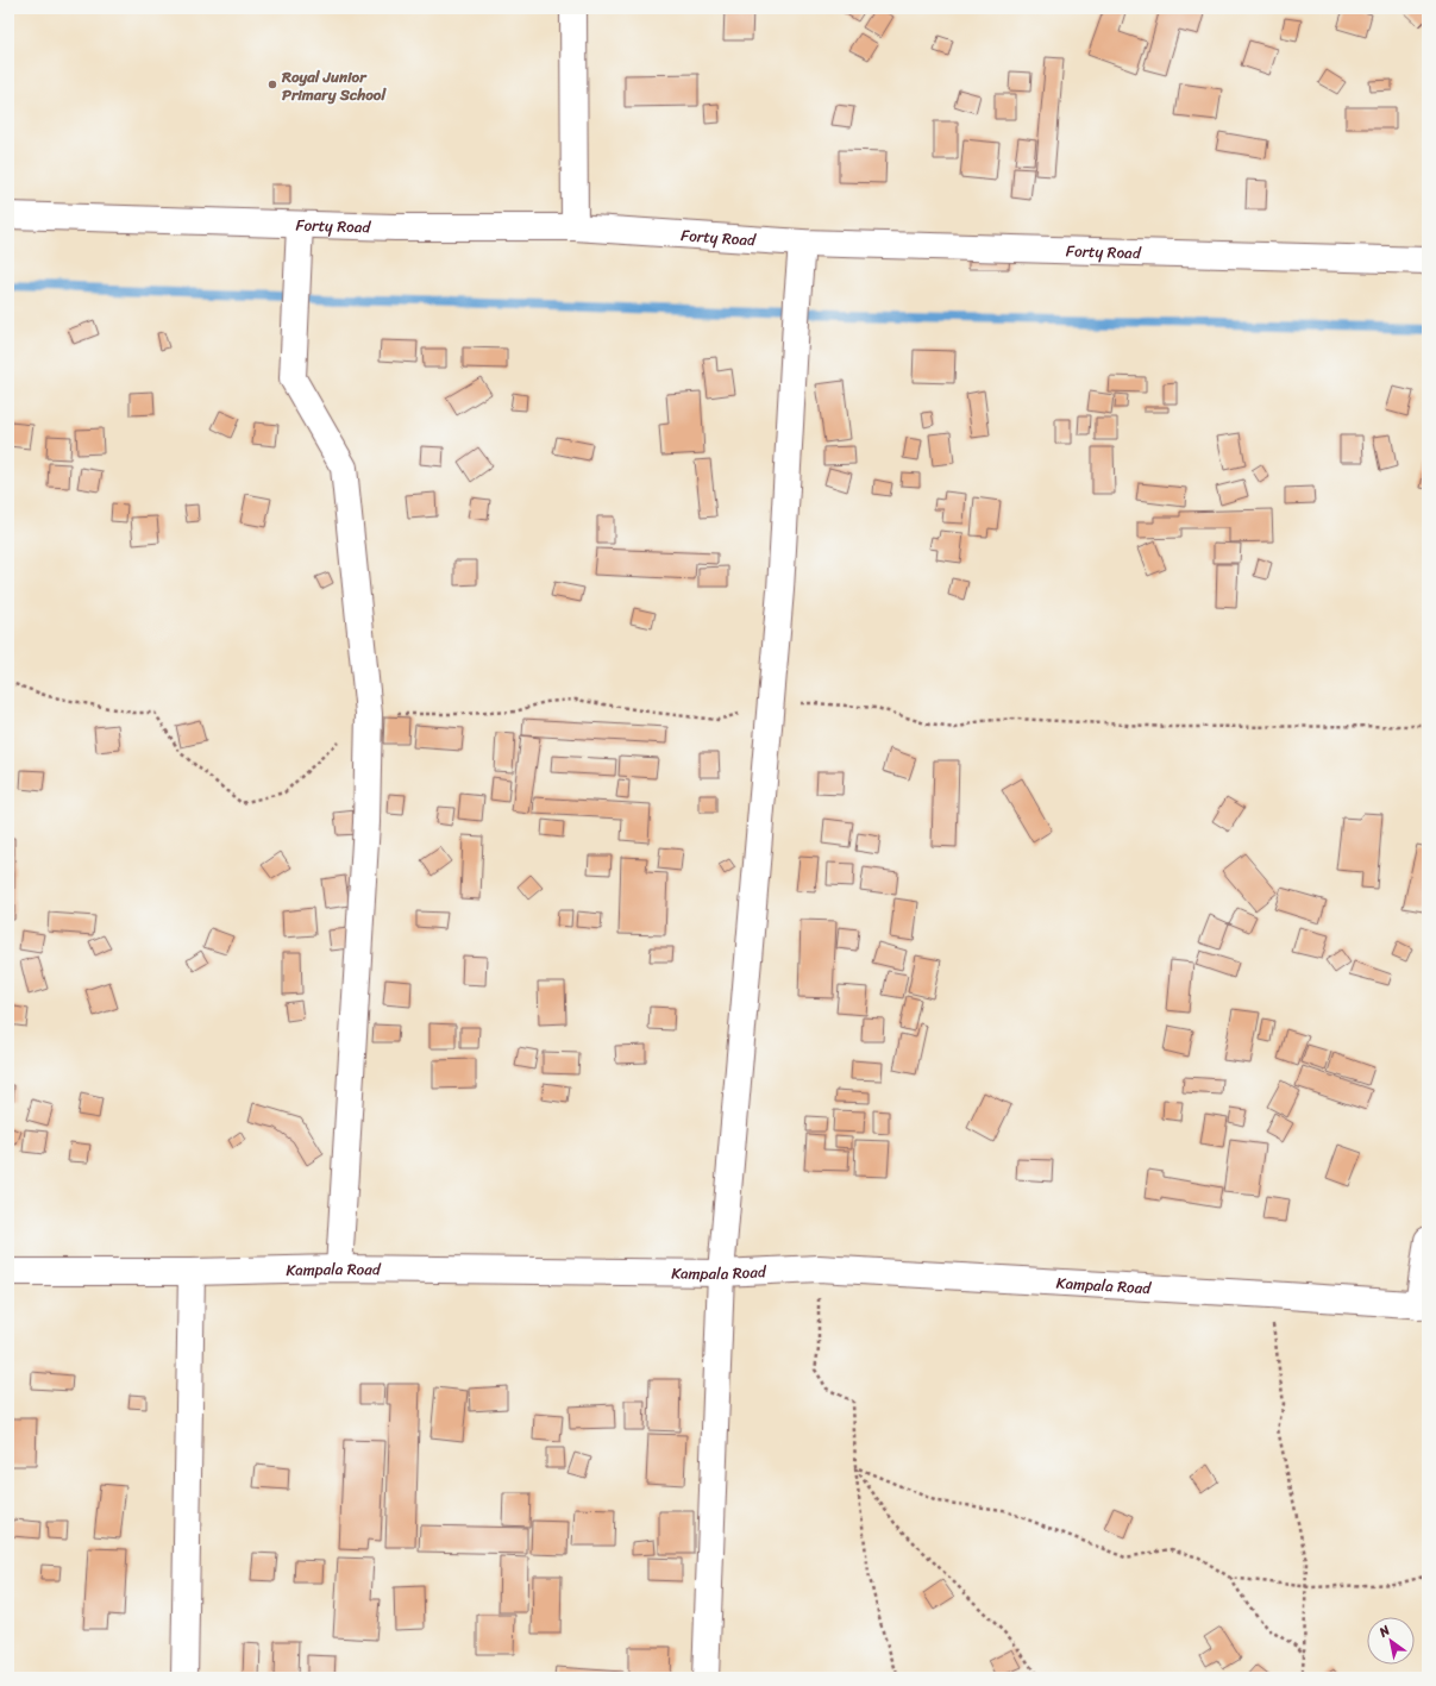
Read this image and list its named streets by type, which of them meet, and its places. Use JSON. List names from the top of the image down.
{
  "streets": {
    "street": ["Forty Road", "Kampala Road"]
  },
  "places": ["Royal Junior Primary School"],
  "north": "top left"
}
